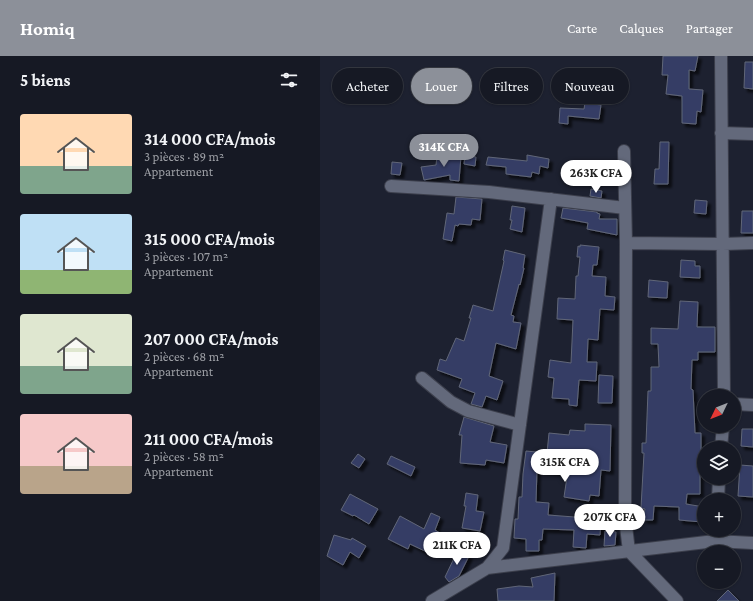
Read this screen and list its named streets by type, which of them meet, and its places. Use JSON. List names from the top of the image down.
{
  "north": "bottom left",
  "page": {
    "header": "Homiq",
    "nav": ["Carte", "Calques", "Partager"],
    "heading": "5 biens",
    "chip": [
      "Acheter",
      "Louer",
      "Filtres",
      "Nouveau"
    ],
    "list": [
      {
        "name": "314 000 CFA/mois",
        "note": "3 pièces · 89 m² · Appartement"
      },
      {
        "name": "315 000 CFA/mois",
        "note": "3 pièces · 107 m² · Appartement"
      },
      {
        "name": "207 000 CFA/mois",
        "note": "2 pièces · 68 m² · Appartement"
      },
      {
        "name": "211 000 CFA/mois",
        "note": "2 pièces · 58 m² · Appartement"
      }
    ],
    "price": [
      "314K CFA",
      "263K CFA",
      "315K CFA",
      "207K CFA",
      "211K CFA"
    ],
    "map_buttons": ["+", "−"]
  }
}
